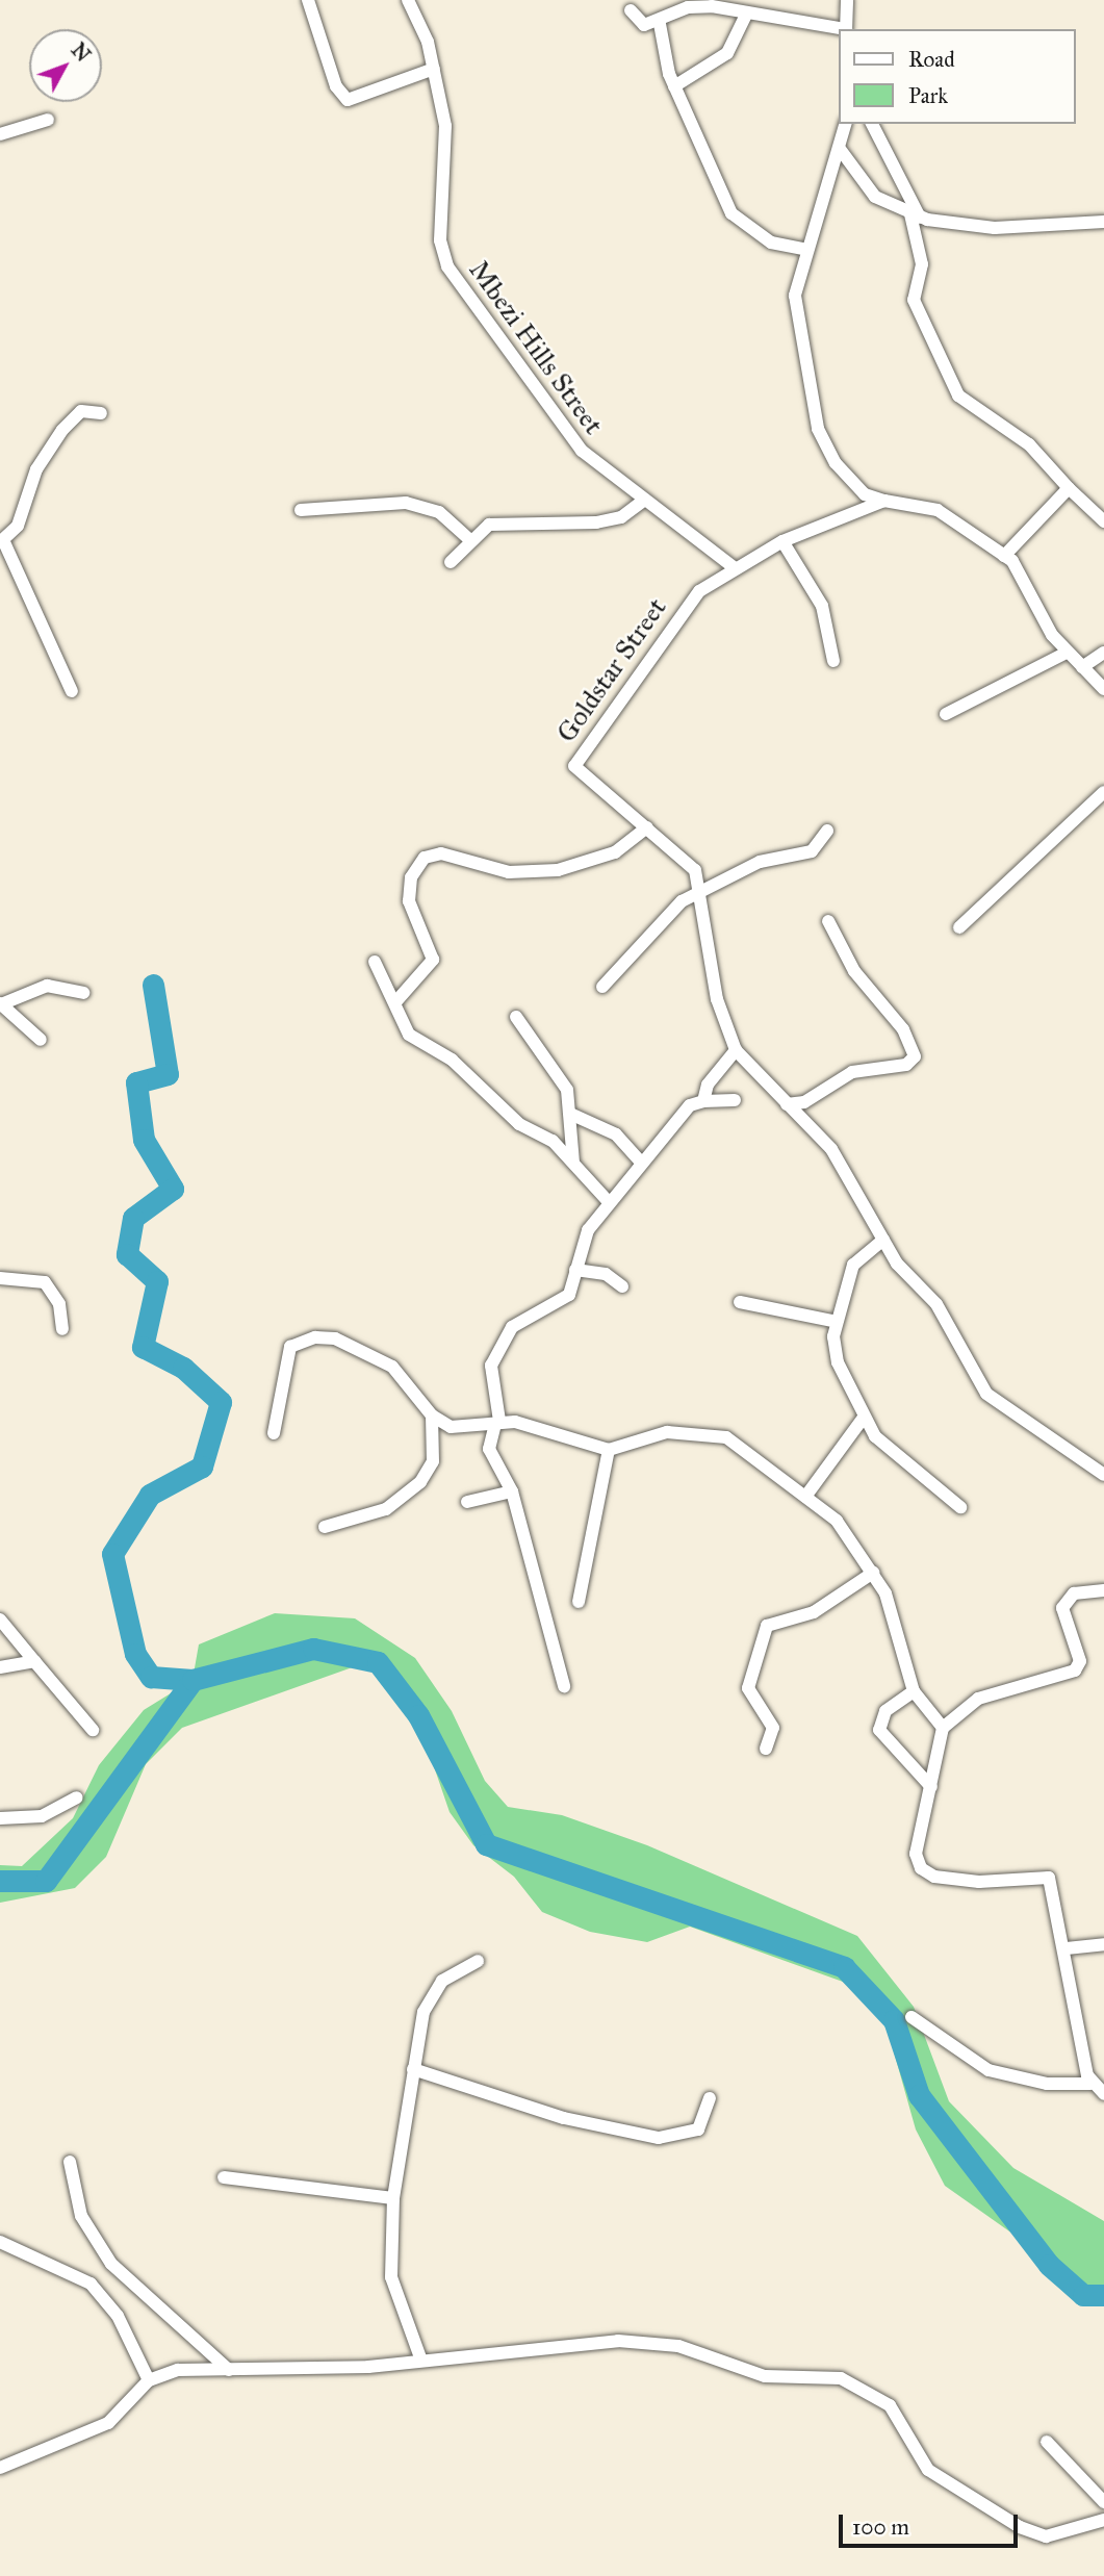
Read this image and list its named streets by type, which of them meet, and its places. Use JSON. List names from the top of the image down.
{
  "streets": {
    "street": ["Mbezi Hills Street", "Goldstar Street"]
  },
  "crossings": [
    ["Mbezi Hills Street", "Goldstar Street"]
  ],
  "legend": ["Road", "Park"],
  "scale_bar": "100 m",
  "north": "top right"
}
